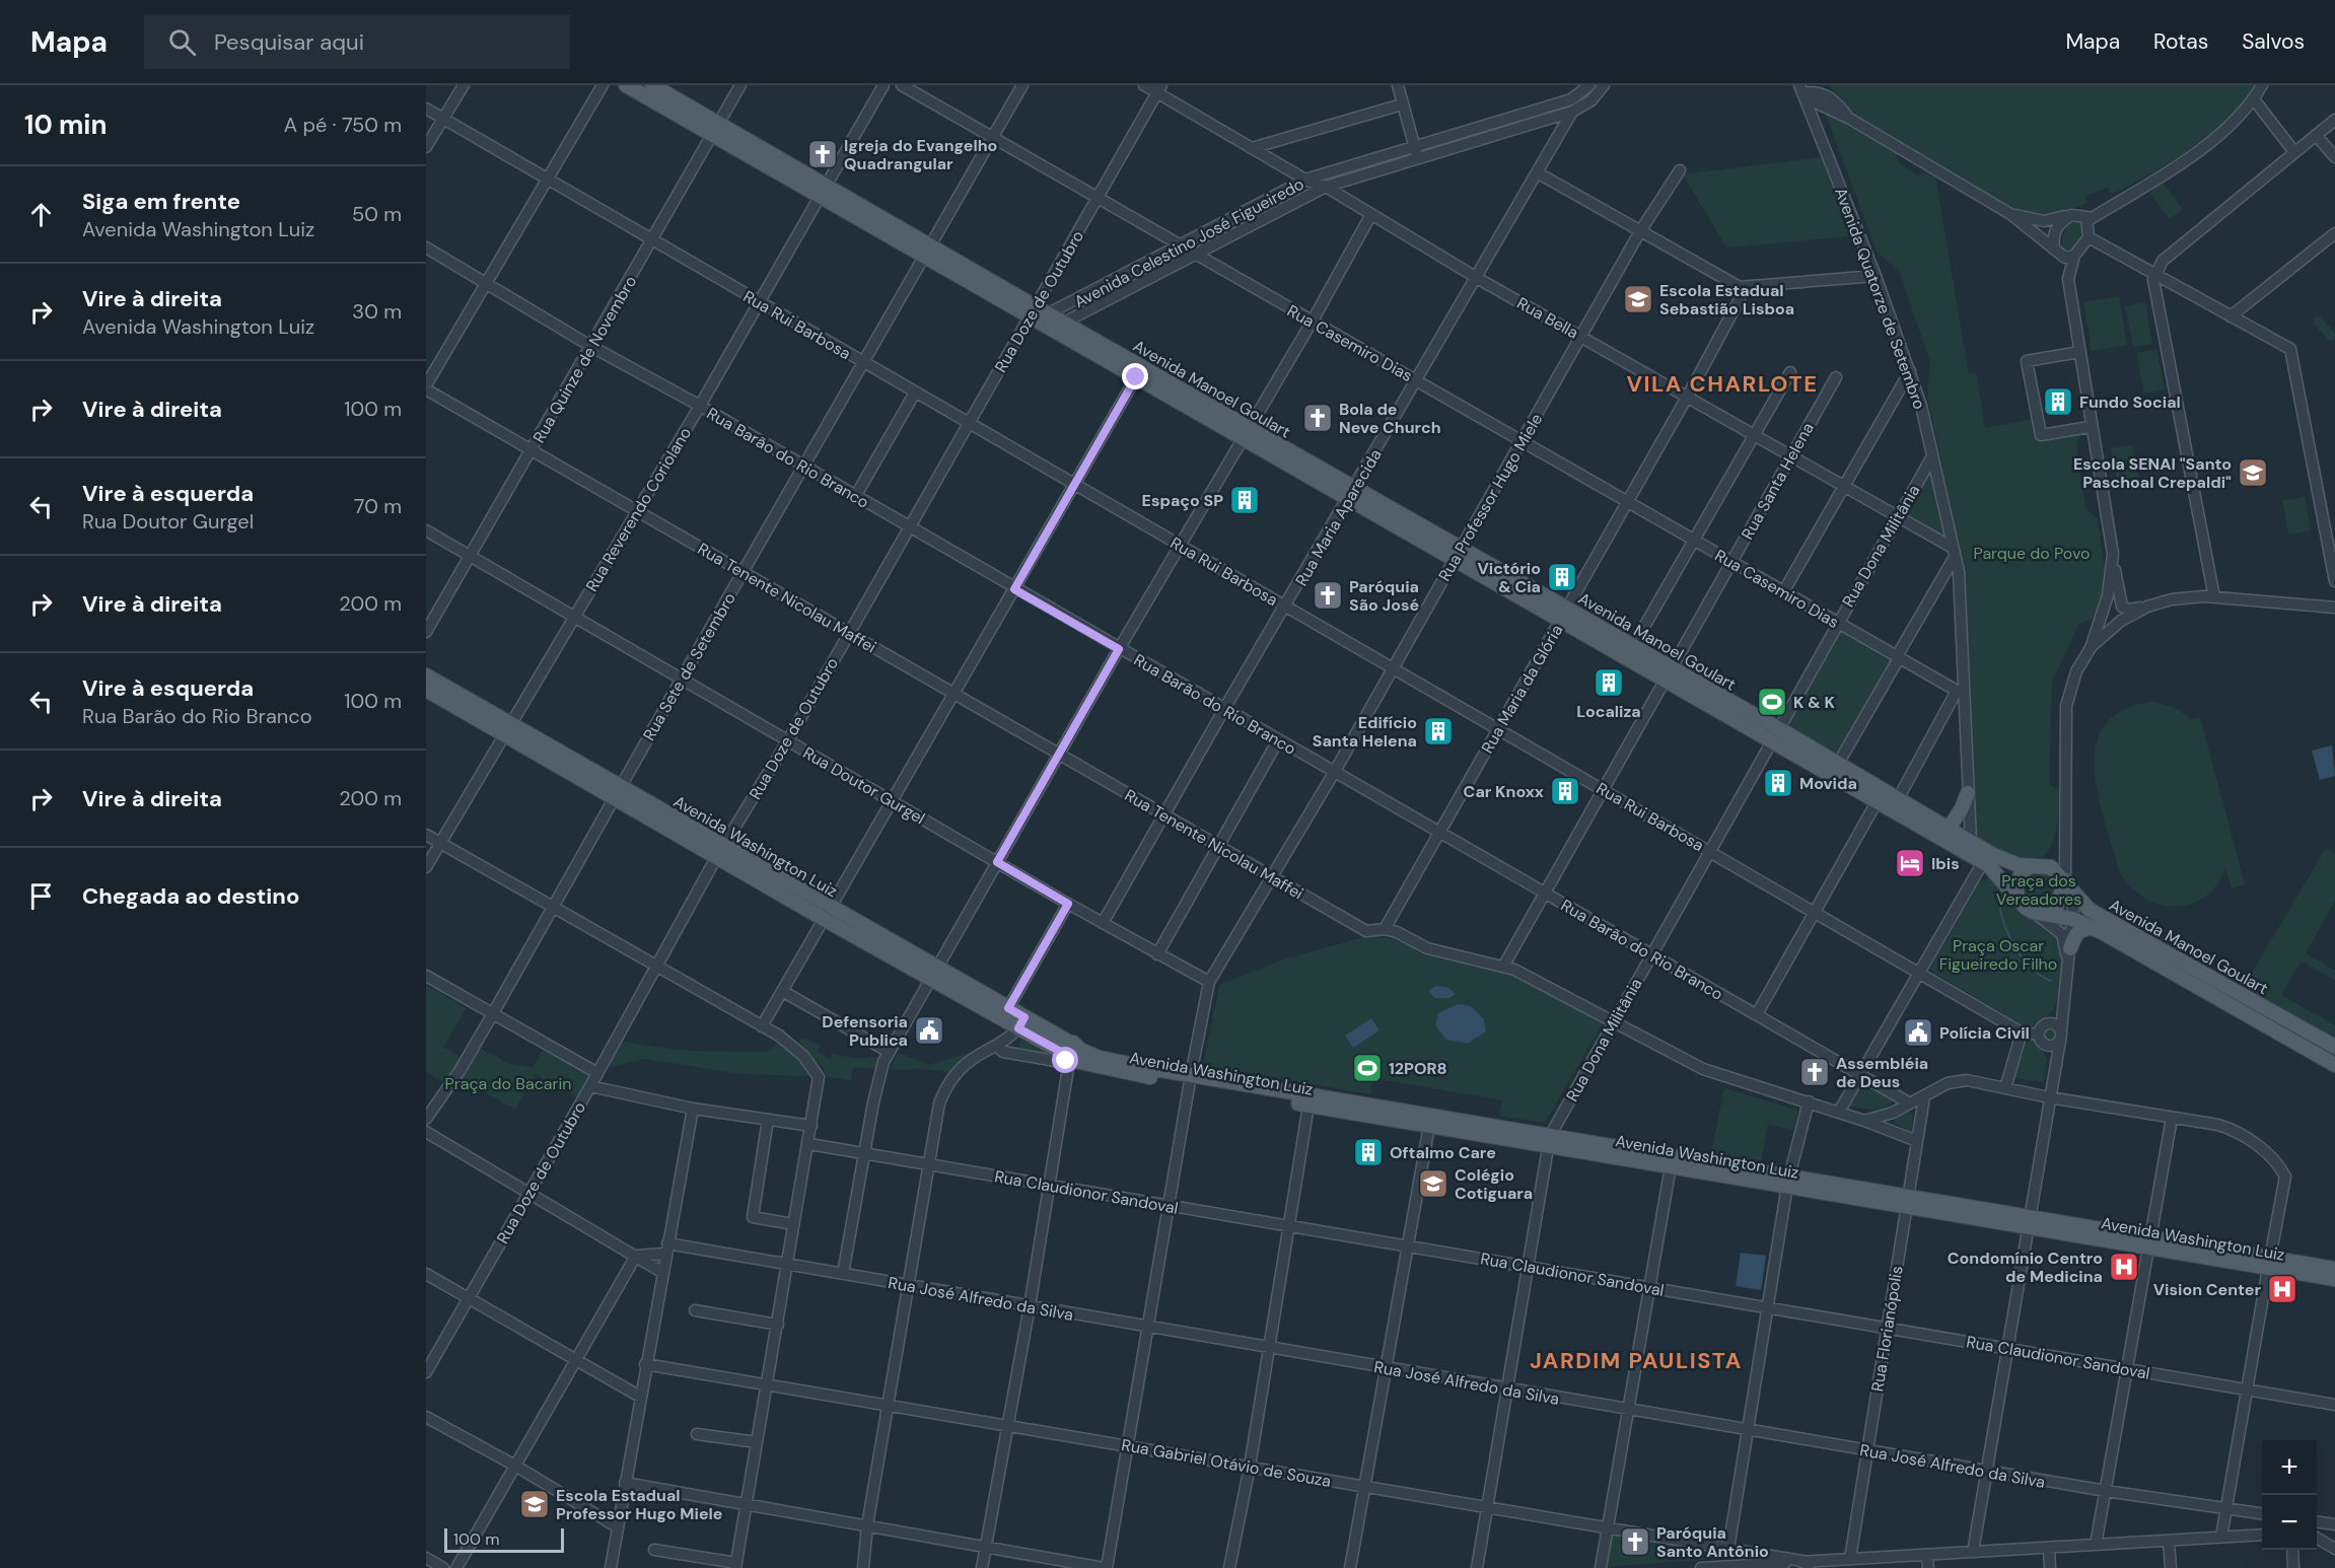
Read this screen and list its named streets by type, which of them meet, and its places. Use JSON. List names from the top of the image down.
{
  "streets": {
    "main road": ["Avenida Manoel Goulart", "Avenida Washington Luiz"],
    "street": [
      "Avenida Celestino José Figueiredo",
      "Avenida Quatorze de Setembro",
      "Rua Doze de Outubro",
      "Rua Bella",
      "Rua Rui Barbosa",
      "Rua Casemiro Dias",
      "Rua Quinze de Novembro",
      "Rua Barão do Rio Branco",
      "Rua Santa Helena",
      "Rua Professor Hugo Miele",
      "Rua Reverendo Coriolano",
      "Rua Maria Aparecida",
      "Rua Dona Militânia",
      "Rua Tenente Nicolau Maffei",
      "Rua Sete de Setembro",
      "Rua Maria da Glória",
      "Rua Doutor Gurgel",
      "Rua Claudionor Sandoval",
      "Rua José Alfredo da Silva",
      "Rua Florianópolis",
      "Rua Gabriel Otávio de Souza"
    ]
  },
  "crossings": [
    ["Avenida Celestino José Figueiredo", "Rua Bella"],
    ["Avenida Celestino José Figueiredo", "Rua Casemiro Dias"],
    ["Avenida Celestino José Figueiredo", "Avenida Manoel Goulart"],
    ["Avenida Celestino José Figueiredo", "Rua Maria Aparecida"],
    ["Avenida Quatorze de Setembro", "Rua Bella"],
    ["Avenida Quatorze de Setembro", "Rua Casemiro Dias"],
    ["Avenida Quatorze de Setembro", "Avenida Manoel Goulart"],
    ["Avenida Quatorze de Setembro", "Rua Dona Militânia"],
    ["Rua Doze de Outubro", "Rua Bella"],
    ["Rua Doze de Outubro", "Rua Rui Barbosa"],
    ["Rua Doze de Outubro", "Rua Casemiro Dias"],
    ["Rua Doze de Outubro", "Avenida Manoel Goulart"],
    ["Rua Doze de Outubro", "Rua Barão do Rio Branco"],
    ["Rua Doze de Outubro", "Rua Tenente Nicolau Maffei"],
    ["Rua Doze de Outubro", "Rua Doutor Gurgel"],
    ["Rua Doze de Outubro", "Avenida Washington Luiz"],
    ["Rua Bella", "Rua Santa Helena"],
    ["Rua Bella", "Rua Professor Hugo Miele"],
    ["Rua Bella", "Rua Maria Aparecida"],
    ["Rua Bella", "Rua Dona Militânia"],
    ["Rua Bella", "Rua Maria da Glória"],
    ["Rua Rui Barbosa", "Rua Quinze de Novembro"],
    ["Rua Rui Barbosa", "Rua Santa Helena"],
    ["Rua Rui Barbosa", "Rua Professor Hugo Miele"],
    ["Rua Rui Barbosa", "Rua Reverendo Coriolano"],
    ["Rua Rui Barbosa", "Rua Maria Aparecida"],
    ["Rua Rui Barbosa", "Rua Dona Militânia"],
    ["Rua Rui Barbosa", "Rua Sete de Setembro"],
    ["Rua Rui Barbosa", "Rua Maria da Glória"],
    ["Rua Casemiro Dias", "Rua Santa Helena"],
    ["Rua Casemiro Dias", "Rua Professor Hugo Miele"],
    ["Rua Casemiro Dias", "Rua Maria Aparecida"],
    ["Rua Casemiro Dias", "Rua Dona Militânia"],
    ["Rua Casemiro Dias", "Rua Sete de Setembro"],
    ["Rua Casemiro Dias", "Rua Maria da Glória"],
    ["Rua Quinze de Novembro", "Avenida Manoel Goulart"],
    ["Rua Quinze de Novembro", "Rua Barão do Rio Branco"],
    ["Rua Quinze de Novembro", "Rua Tenente Nicolau Maffei"],
    ["Rua Quinze de Novembro", "Rua Doutor Gurgel"],
    ["Avenida Manoel Goulart", "Rua Santa Helena"],
    ["Avenida Manoel Goulart", "Rua Professor Hugo Miele"],
    ["Avenida Manoel Goulart", "Rua Reverendo Coriolano"],
    ["Avenida Manoel Goulart", "Rua Maria Aparecida"],
    ["Avenida Manoel Goulart", "Rua Dona Militânia"],
    ["Avenida Manoel Goulart", "Rua Sete de Setembro"],
    ["Avenida Manoel Goulart", "Rua Maria da Glória"],
    ["Rua Barão do Rio Branco", "Rua Santa Helena"],
    ["Rua Barão do Rio Branco", "Rua Professor Hugo Miele"],
    ["Rua Barão do Rio Branco", "Rua Reverendo Coriolano"],
    ["Rua Barão do Rio Branco", "Rua Maria Aparecida"],
    ["Rua Barão do Rio Branco", "Rua Dona Militânia"],
    ["Rua Barão do Rio Branco", "Rua Sete de Setembro"],
    ["Rua Barão do Rio Branco", "Rua Maria da Glória"],
    ["Rua Santa Helena", "Rua Tenente Nicolau Maffei"],
    ["Rua Professor Hugo Miele", "Rua Tenente Nicolau Maffei"],
    ["Rua Professor Hugo Miele", "Rua Doutor Gurgel"],
    ["Rua Professor Hugo Miele", "Avenida Washington Luiz"],
    ["Rua Professor Hugo Miele", "Rua Claudionor Sandoval"],
    ["Rua Professor Hugo Miele", "Rua José Alfredo da Silva"],
    ["Rua Professor Hugo Miele", "Rua Gabriel Otávio de Souza"],
    ["Rua Reverendo Coriolano", "Rua Tenente Nicolau Maffei"],
    ["Rua Reverendo Coriolano", "Rua Doutor Gurgel"],
    ["Rua Reverendo Coriolano", "Avenida Washington Luiz"],
    ["Rua Maria Aparecida", "Rua Tenente Nicolau Maffei"],
    ["Rua Maria Aparecida", "Rua Doutor Gurgel"],
    ["Rua Dona Militânia", "Rua Tenente Nicolau Maffei"],
    ["Rua Dona Militânia", "Avenida Washington Luiz"],
    ["Rua Dona Militânia", "Rua Claudionor Sandoval"],
    ["Rua Dona Militânia", "Rua José Alfredo da Silva"],
    ["Rua Dona Militânia", "Rua Gabriel Otávio de Souza"],
    ["Rua Tenente Nicolau Maffei", "Rua Sete de Setembro"],
    ["Rua Tenente Nicolau Maffei", "Rua Maria da Glória"],
    ["Rua Tenente Nicolau Maffei", "Rua Florianópolis"],
    ["Rua Sete de Setembro", "Rua Doutor Gurgel"],
    ["Rua Sete de Setembro", "Avenida Washington Luiz"],
    ["Avenida Washington Luiz", "Rua Florianópolis"],
    ["Rua Claudionor Sandoval", "Rua Florianópolis"],
    ["Rua José Alfredo da Silva", "Rua Florianópolis"]
  ],
  "districts": ["VILA CHARLOTE", "JARDIM PAULISTA"],
  "parks": [
    "Parque do Povo",
    "Praça dos Vereadores",
    "Praça Oscar Figueiredo Filho",
    "Praça do Bacarin"
  ],
  "places": {
    "church": [
      "Igreja do Evangelho Quadrangular",
      "Bola de Neve Church",
      "Paróquia São José",
      "Assembléia de Deus",
      "Paróquia Santo Antônio"
    ],
    "school or university": [
      "Escola Estadual Sebastião Lisboa",
      "Escola SENAI \"Santo Paschoal Crepaldi\"",
      "Colégio Cotiguara",
      "Escola Estadual Professor Hugo Miele"
    ],
    "building": [
      "Fundo Social",
      "Espaço SP",
      "Victório & Cia",
      "Localiza",
      "Edifício Santa Helena",
      "Movida",
      "Car Knoxx",
      "Oftalmo Care"
    ],
    "sports": ["K & K", "12POR8"],
    "hotel": ["Ibis"],
    "public building": ["Defensoria Publica", "Polícia Civil"],
    "hospital": ["Condomínio Centro de Medicina", "Vision Center"]
  },
  "scale_bar": "100 m",
  "page": {
    "header": "Mapa",
    "search": "Pesquisar aqui",
    "nav": ["Mapa", "Rotas", "Salvos"],
    "heading": ["10 min", "A pé · 750 m"],
    "list": [
      ["Siga em frente", "Avenida Washington Luiz", "50 m"],
      ["Vire à direita", "Avenida Washington Luiz", "30 m"],
      ["Vire à direita", "100 m"],
      ["Vire à esquerda", "Rua Doutor Gurgel", "70 m"],
      ["Vire à direita", "200 m"],
      ["Vire à esquerda", "Rua Barão do Rio Branco", "100 m"],
      ["Vire à direita", "200 m"],
      "Chegada ao destino"
    ],
    "map_buttons": ["+", "−"],
    "scale": "100 m"
  }
}
